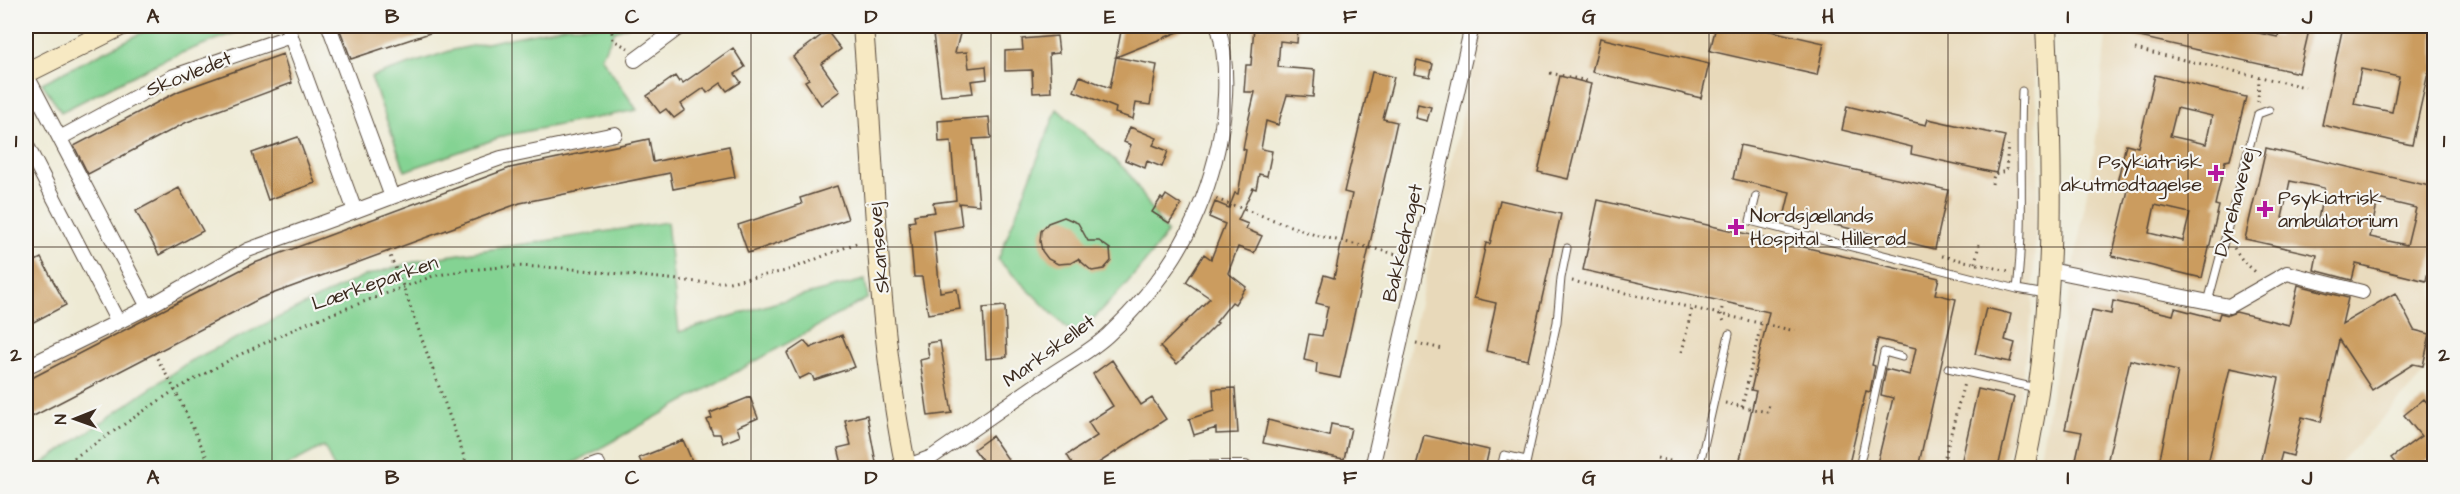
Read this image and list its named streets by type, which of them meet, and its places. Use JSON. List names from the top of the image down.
{
  "streets": {
    "street": [
      "Skovledet",
      "Bakkedraget",
      "Skansevej",
      "Markskellet"
    ],
    "lane": ["Dyrehavevej"],
    "path": ["Lærkeparken"]
  },
  "crossings": [
    ["Skansevej", "Lærkeparken"],
    ["Skansevej", "Markskellet"]
  ],
  "places": {
    "health": ["Psykiatrisk akutmodtagelse", "Psykiatrisk ambulatorium", "Nordsjællands Hospital - Hillerød"]
  },
  "north": "left",
  "grid": {
    "columns": [
      "A",
      "B",
      "C",
      "D",
      "E",
      "F",
      "G",
      "H",
      "I",
      "J"
    ],
    "rows": ["1", "2"]
  }
}
